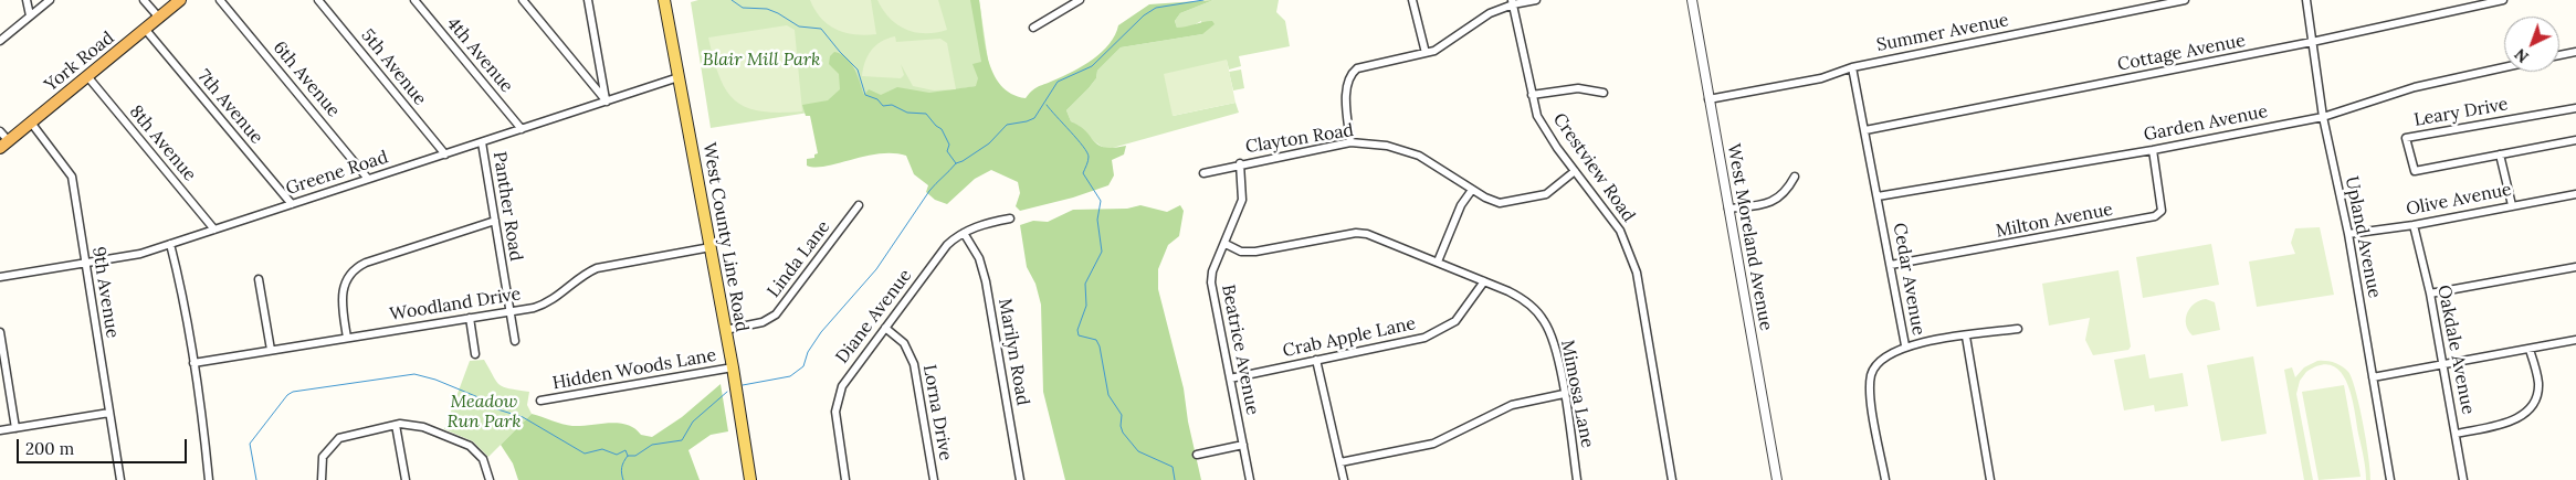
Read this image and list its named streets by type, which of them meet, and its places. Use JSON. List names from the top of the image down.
{
  "streets": {
    "highway": ["York Road"],
    "main road": ["West County Line Road"],
    "street": [
      "Summer Avenue",
      "Cottage Avenue",
      "4th Avenue",
      "5th Avenue",
      "6th Avenue",
      "7th Avenue",
      "Leary Drive",
      "Garden Avenue",
      "Clayton Road",
      "8th Avenue",
      "Crestview Road",
      "Greene Road",
      "Olive Avenue",
      "Panther Road",
      "Milton Avenue",
      "West Moreland Avenue",
      "Upland Avenue",
      "Linda Lane",
      "Cedar Avenue",
      "9th Avenue",
      "Woodland Drive",
      "Diane Avenue",
      "Crab Apple Lane",
      "Beatrice Avenue",
      "Oakdale Avenue",
      "Marilyn Road",
      "Hidden Woods Lane",
      "Mimosa Lane",
      "Lorna Drive"
    ]
  },
  "crossings": [
    ["Summer Avenue", "West Moreland Avenue"],
    ["Summer Avenue", "Cedar Avenue"],
    ["Cottage Avenue", "Upland Avenue"],
    ["Cottage Avenue", "Cedar Avenue"],
    ["4th Avenue", "Greene Road"],
    ["York Road", "7th Avenue"],
    ["York Road", "8th Avenue"],
    ["York Road", "9th Avenue"],
    ["5th Avenue", "Greene Road"],
    ["6th Avenue", "Greene Road"],
    ["7th Avenue", "Greene Road"],
    ["Garden Avenue", "Milton Avenue"],
    ["Garden Avenue", "Upland Avenue"],
    ["Garden Avenue", "Cedar Avenue"],
    ["Clayton Road", "Crestview Road"],
    ["Clayton Road", "Beatrice Avenue"],
    ["8th Avenue", "Greene Road"],
    ["Greene Road", "Panther Road"],
    ["Greene Road", "West County Line Road"],
    ["Greene Road", "9th Avenue"],
    ["Olive Avenue", "Upland Avenue"],
    ["Olive Avenue", "Oakdale Avenue"],
    ["Panther Road", "Woodland Drive"],
    ["Milton Avenue", "Cedar Avenue"],
    ["West County Line Road", "Linda Lane"],
    ["West County Line Road", "Woodland Drive"],
    ["West County Line Road", "Hidden Woods Lane"],
    ["Diane Avenue", "Marilyn Road"],
    ["Diane Avenue", "Lorna Drive"],
    ["Crab Apple Lane", "Beatrice Avenue"],
    ["Crab Apple Lane", "Mimosa Lane"],
    ["Beatrice Avenue", "Mimosa Lane"]
  ],
  "parks": ["Blair Mill Park", "Meadow Run Park"],
  "scale_bar": "200 m",
  "north": "bottom left"
}
